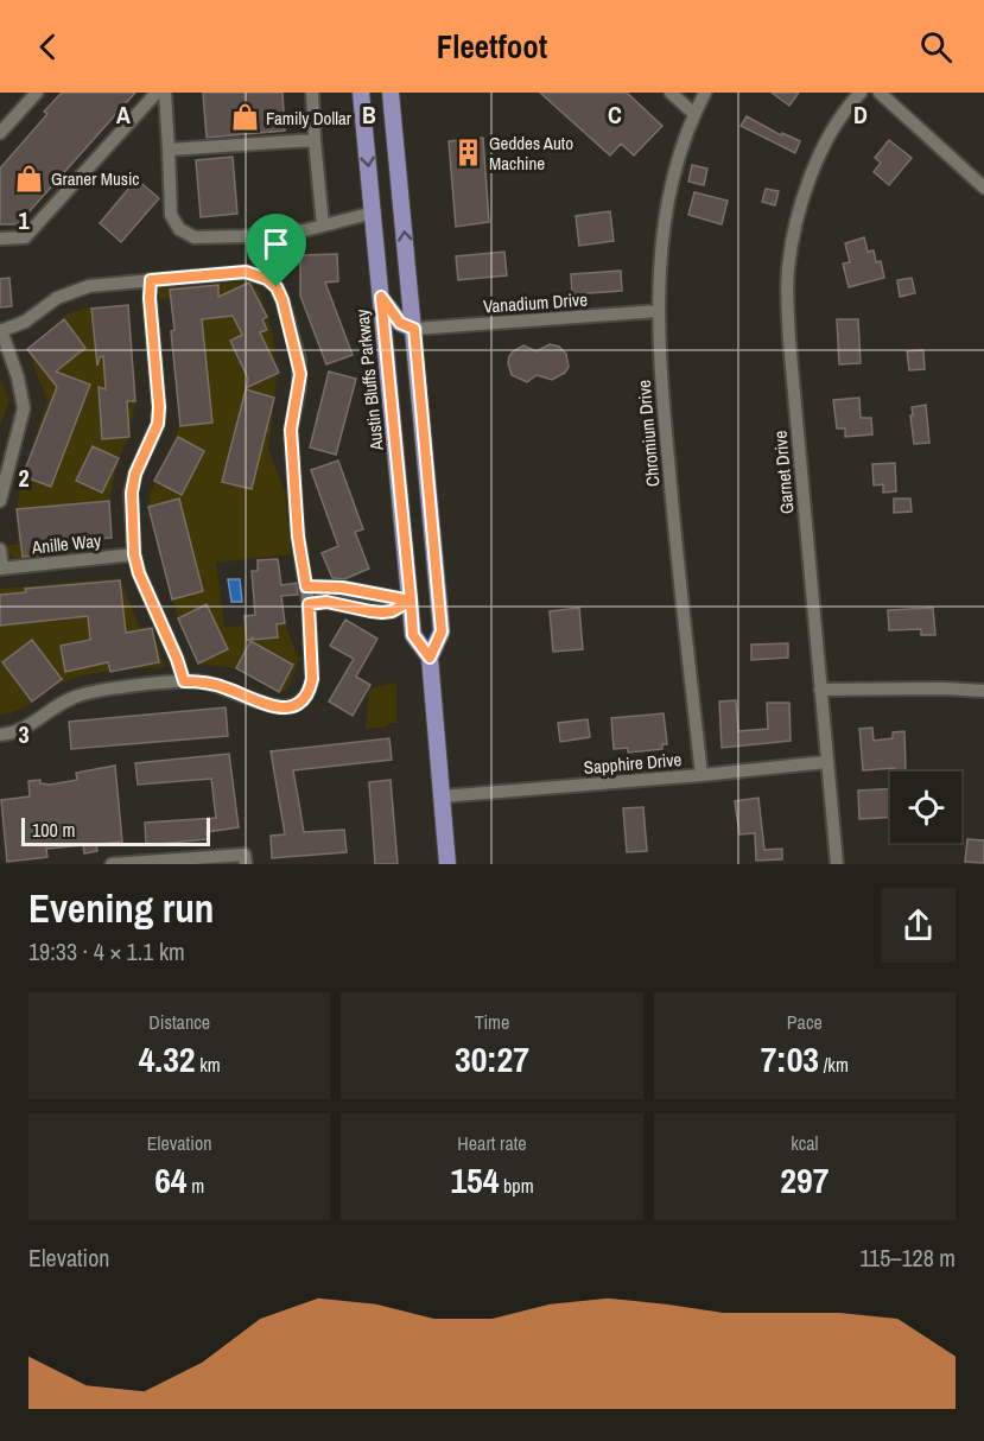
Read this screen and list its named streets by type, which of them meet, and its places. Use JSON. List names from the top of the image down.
{
  "streets": {
    "main road": ["Austin Bluffs Parkway"],
    "street": [
      "Vanadium Drive",
      "Chromium Drive",
      "Garnet Drive",
      "Anille Way",
      "Sapphire Drive"
    ]
  },
  "crossings": [
    ["Vanadium Drive", "Austin Bluffs Parkway"],
    ["Vanadium Drive", "Chromium Drive"],
    ["Austin Bluffs Parkway", "Sapphire Drive"],
    ["Chromium Drive", "Sapphire Drive"],
    ["Garnet Drive", "Sapphire Drive"]
  ],
  "places": {
    "shop": ["Family Dollar", "Graner Music"],
    "building": ["Geddes Auto Machine"]
  },
  "scale_bar": "100 m",
  "page": {
    "header": "Fleetfoot",
    "scale": "100 m",
    "heading": ["Evening run", "19:33 · 4 × 1.1 km"],
    "stats": [
      ["Distance", "4.32 km"],
      ["Time", "30:27"],
      ["Pace", "7:03 /km"],
      ["Elevation", "64 m"],
      ["Heart rate", "154 bpm"],
      ["kcal", "297"]
    ],
    "chart": ["Elevation", "115–128 m"]
  },
  "grid": {
    "columns": [
      "A",
      "B",
      "C",
      "D"
    ],
    "rows": ["1", "2", "3"]
  }
}
